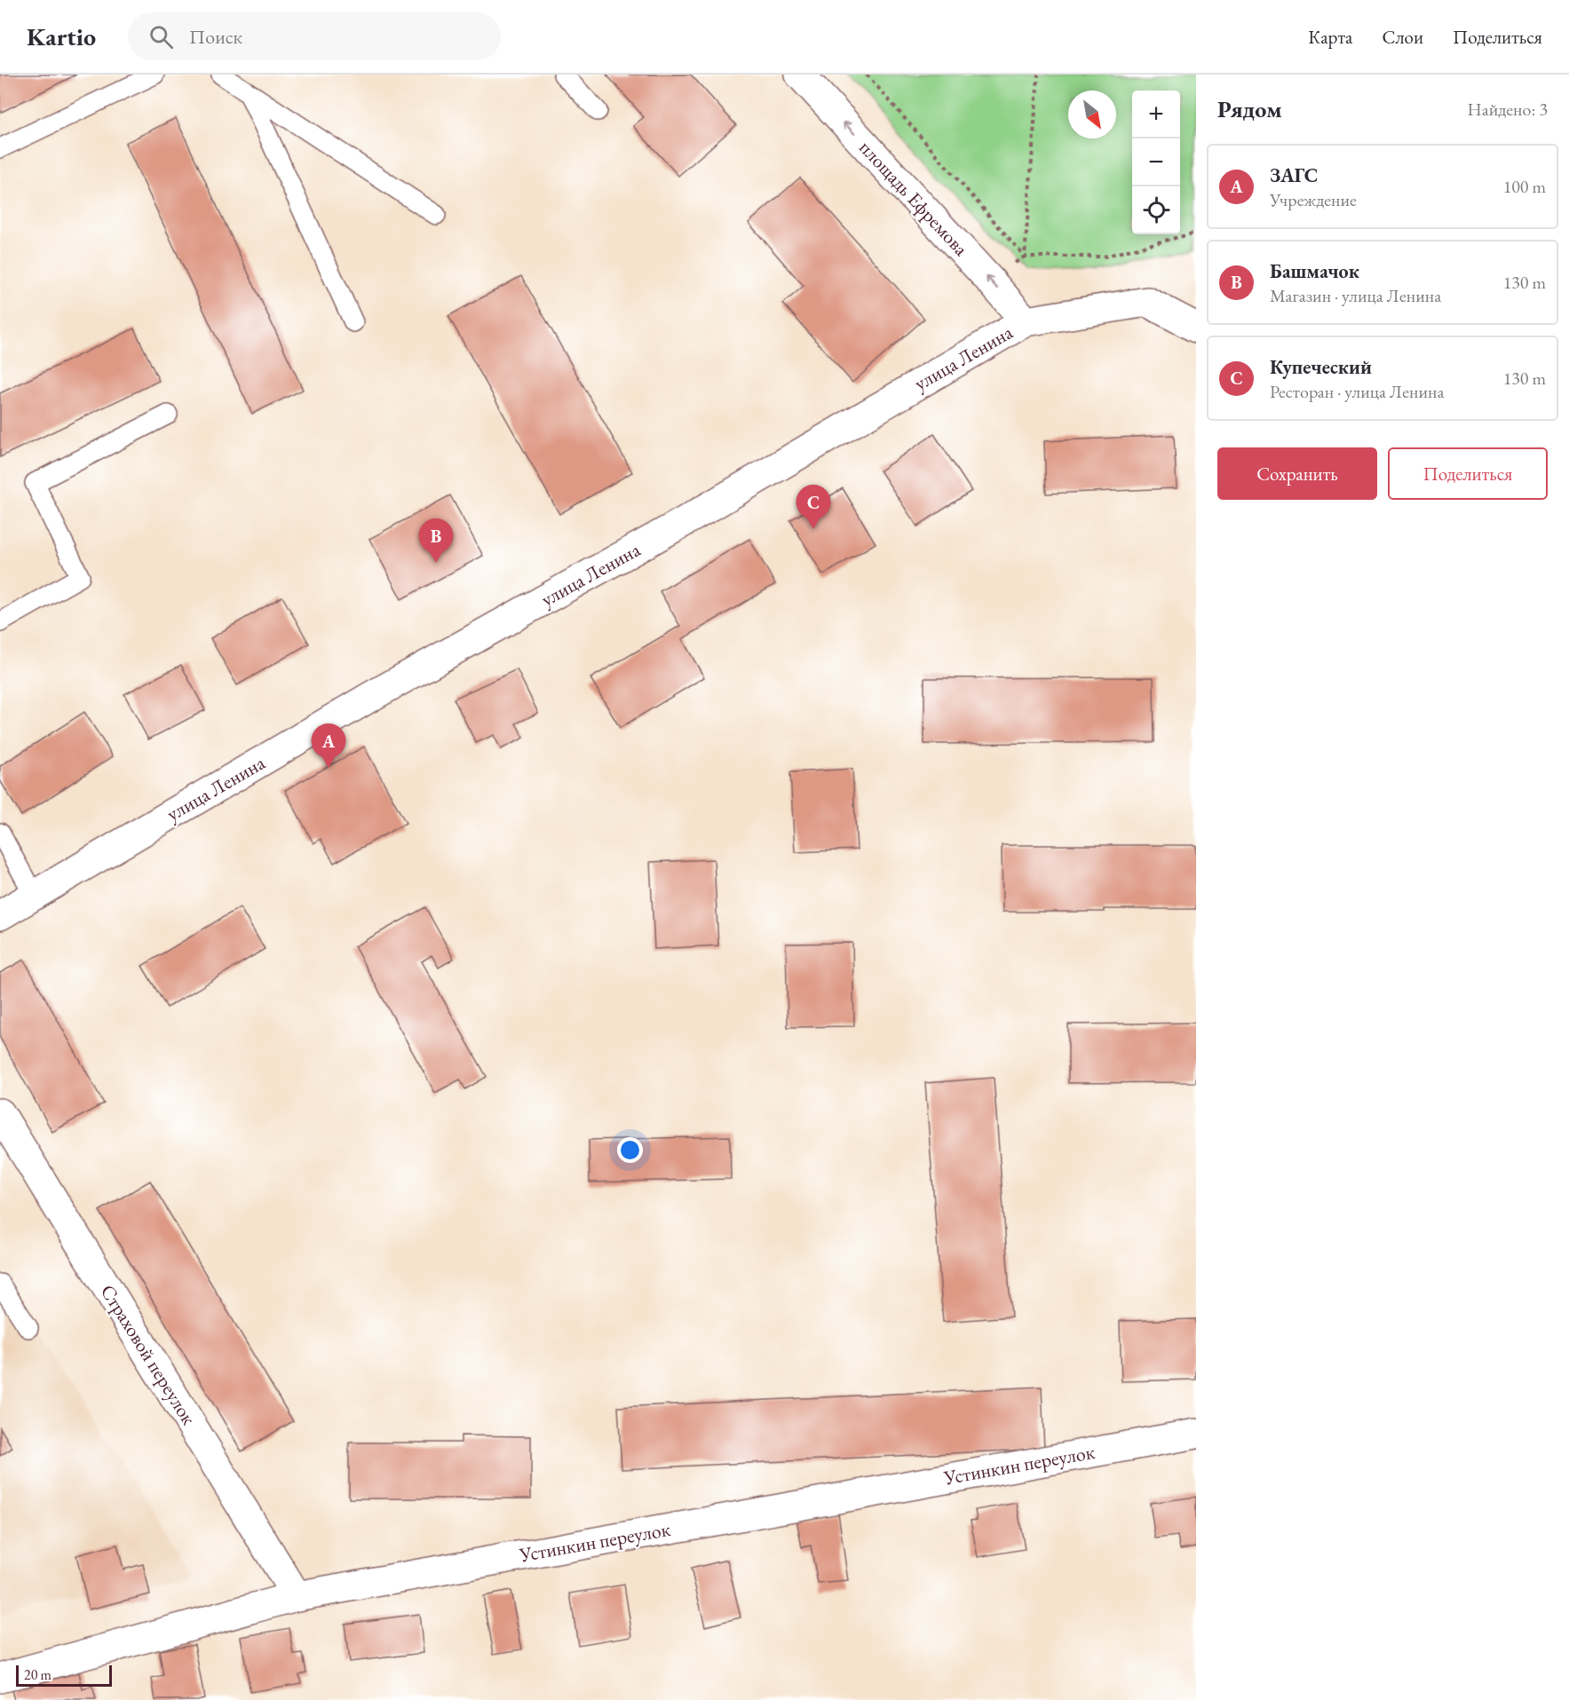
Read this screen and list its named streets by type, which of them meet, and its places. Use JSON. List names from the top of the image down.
{
  "streets": {
    "street": [
      "площадь Ефремова",
      "улица Ленина",
      "Страховой переулок",
      "Устинкин переулок"
    ]
  },
  "crossings": [
    ["площадь Ефремова", "улица Ленина"],
    ["Страховой переулок", "Устинкин переулок"]
  ],
  "one_way": ["площадь Ефремова"],
  "scale_bar": "20 m",
  "north": "bottom right",
  "page": {
    "header": "Kartio",
    "search": "Поиск",
    "nav": ["Карта", "Слои", "Поделиться"],
    "heading": ["Рядом", "Найдено: 3"],
    "map_buttons": ["+", "−"],
    "list": [
      {
        "mark": "A",
        "name": "ЗАГС",
        "note": "Учреждение",
        "value": "100 m"
      },
      {
        "mark": "B",
        "name": "Башмачок",
        "note": "Магазин · улица Ленина",
        "value": "130 m"
      },
      {
        "mark": "C",
        "name": "Купеческий",
        "note": "Ресторан · улица Ленина",
        "value": "130 m"
      }
    ],
    "buttons": ["Сохранить", "Поделиться"],
    "pins": ["C", "B", "A"],
    "scale": "20 m"
  }
}
